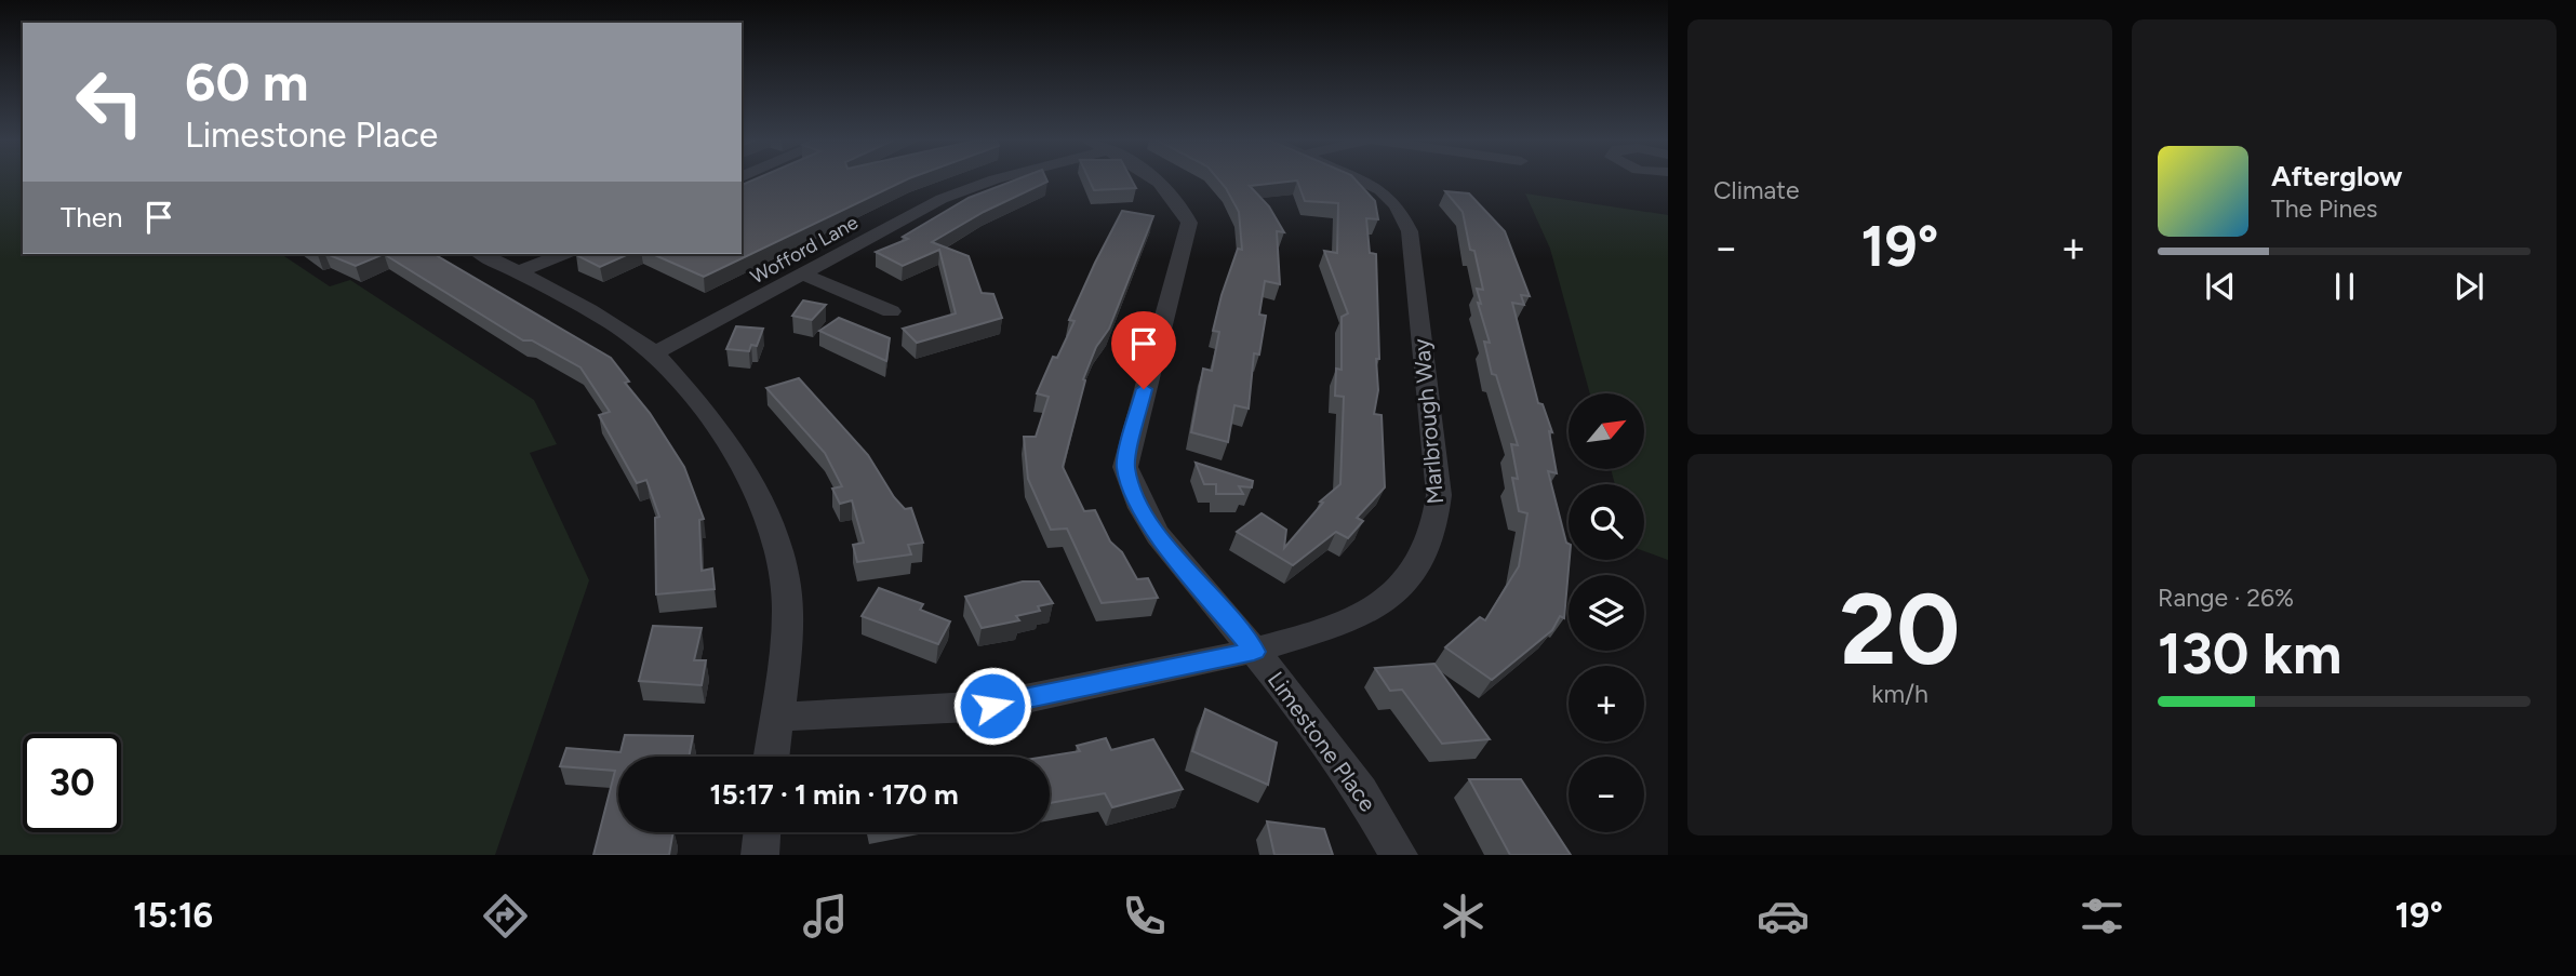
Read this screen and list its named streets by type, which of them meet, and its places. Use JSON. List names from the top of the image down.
{
  "streets": {
    "street": ["Wofford Lane", "Marlbrough Way", "Limestone Place"]
  },
  "crossings": [
    ["Marlbrough Way", "Limestone Place"]
  ],
  "north": "top right",
  "page": {
    "tile": [
      "Climate",
      ["20", "km/h"],
      ["Range · 26%", "130 km"]
    ],
    "turn": ["60 m", "Limestone Place"],
    "song": ["Afterglow", "The Pines"],
    "then": "Then",
    "heat": ["−", "19°", "+"],
    "map_buttons": ["+", "−"],
    "limit": "30",
    "trip": "15:17 · 1 min · 170 m",
    "tabs": ["15:16", "19°"]
  }
}
